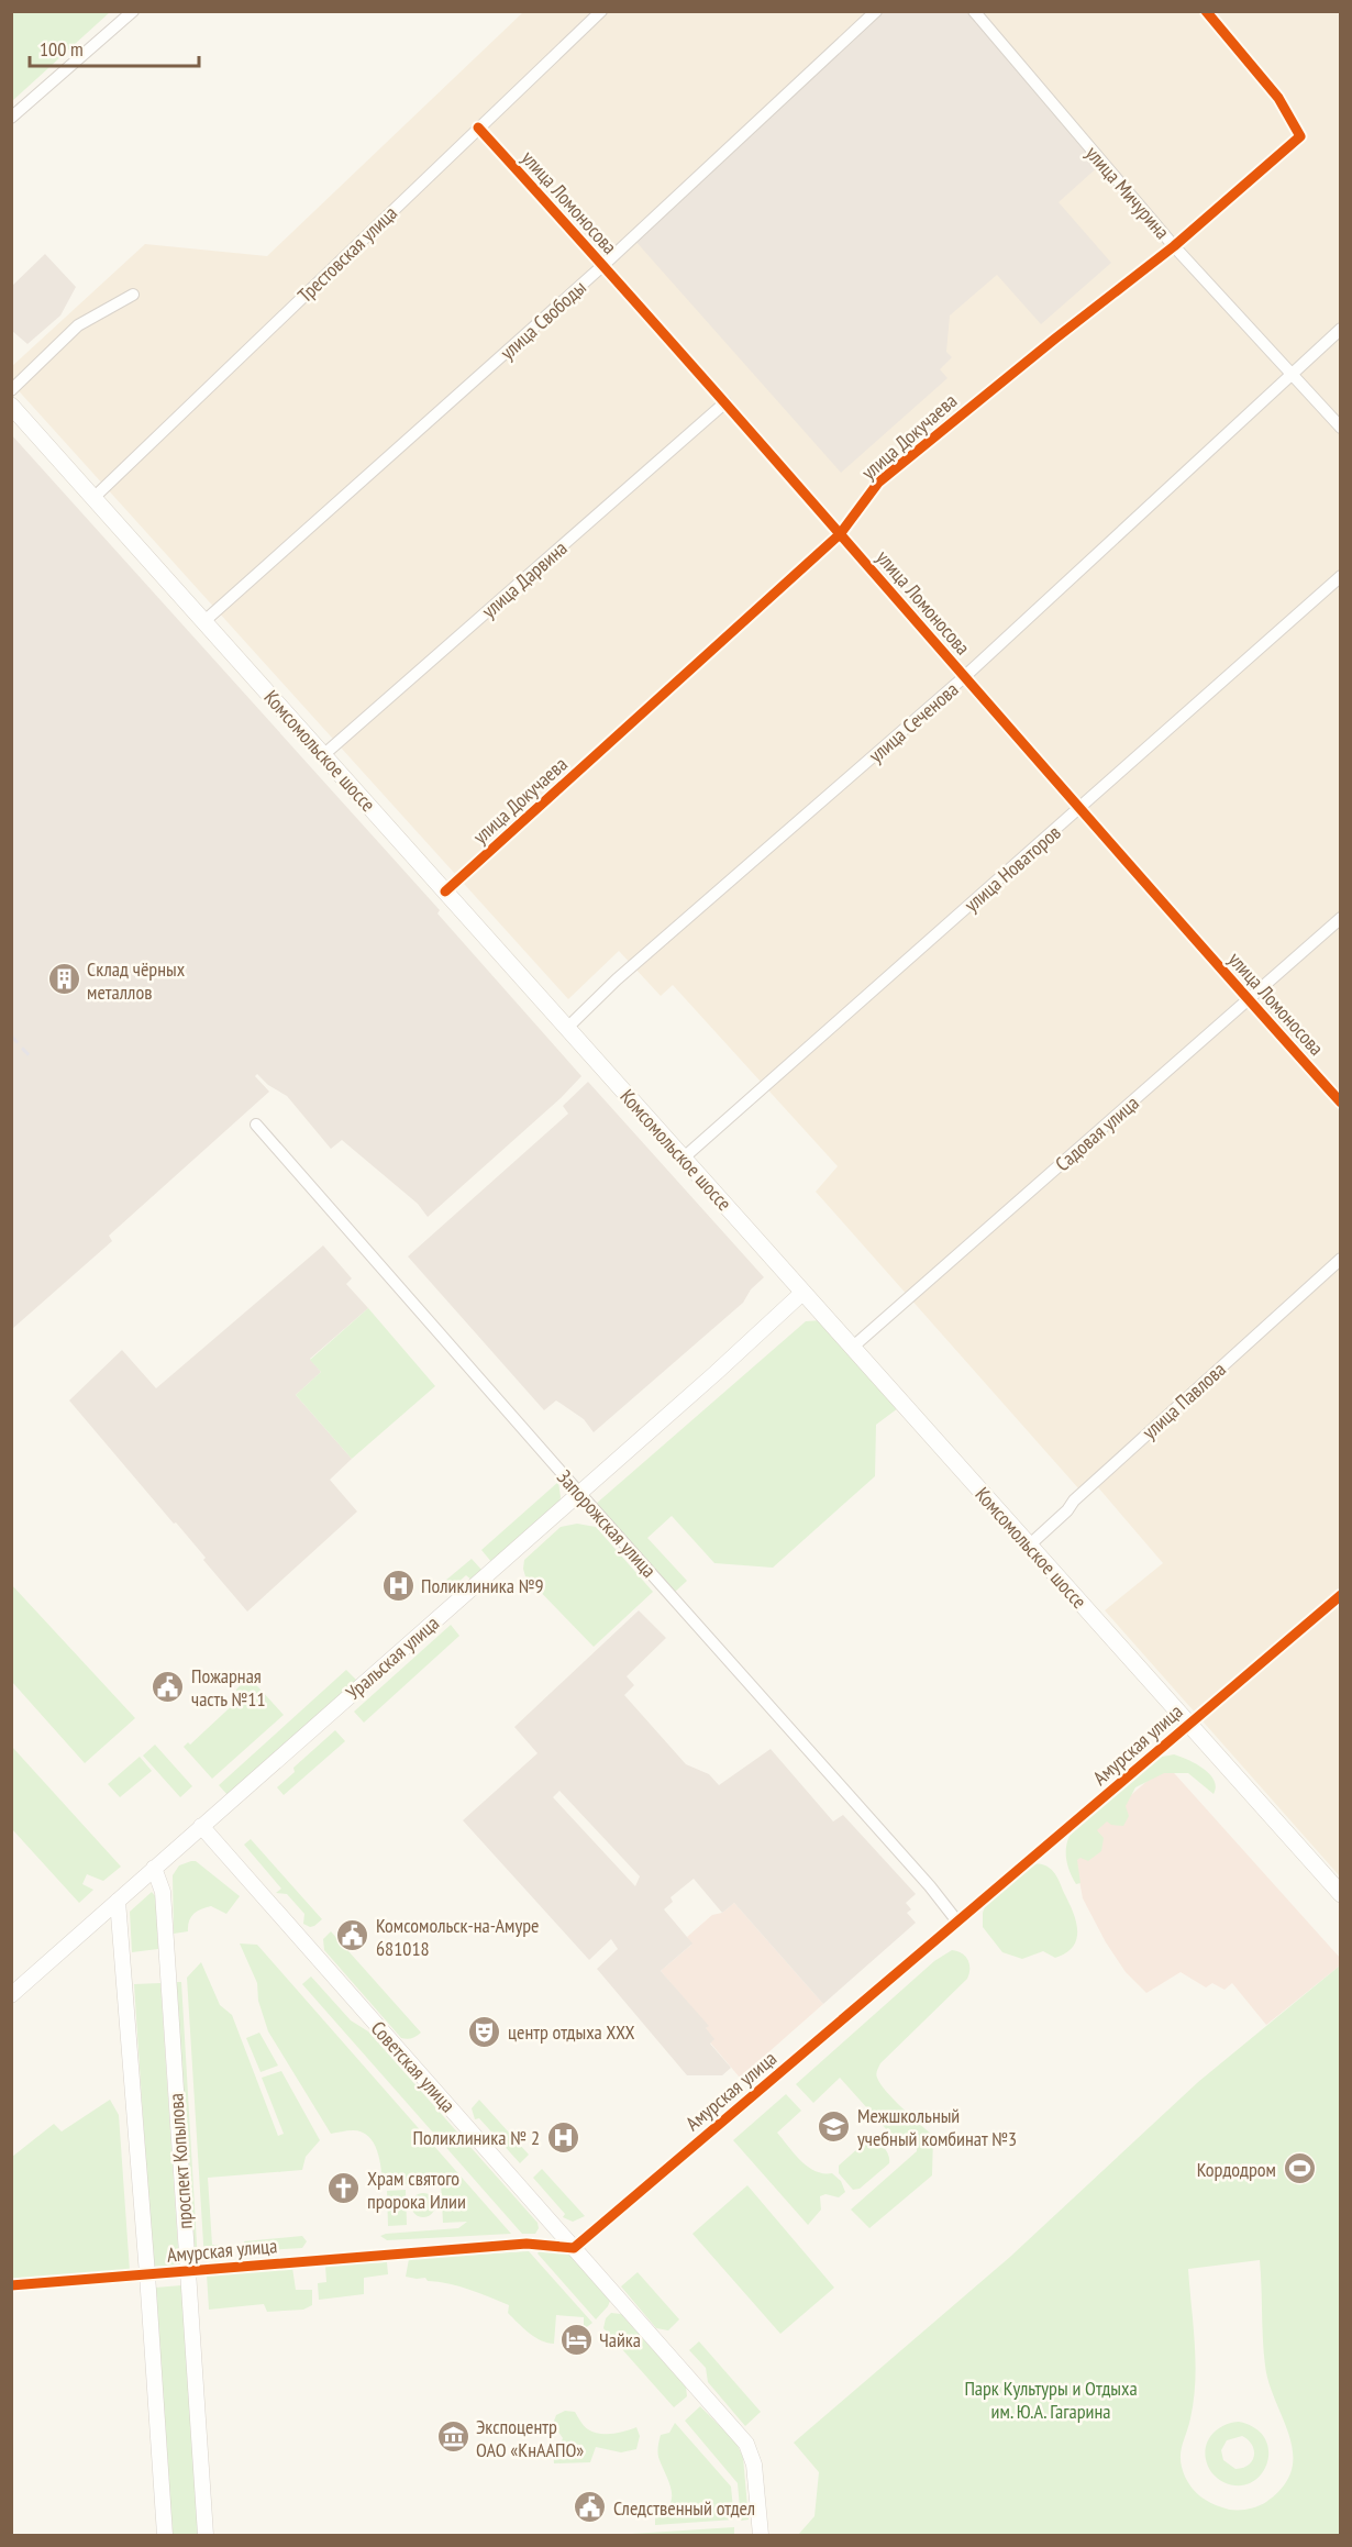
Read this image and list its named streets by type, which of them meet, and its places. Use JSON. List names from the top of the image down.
{
  "streets": {
    "main road": ["Комсомольское шоссе"],
    "street": [
      "улица Мичурина",
      "улица Ломоносова",
      "Трестовская улица",
      "улица Свободы",
      "улица Докучаева",
      "улица Дарвина",
      "улица Сеченова",
      "улица Новаторов",
      "Садовая улица",
      "улица Павлова",
      "Запорожская улица",
      "Уральская улица",
      "Амурская улица",
      "Советская улица",
      "проспект Копылова"
    ]
  },
  "crossings": [
    ["улица Мичурина", "улица Докучаева"],
    ["улица Мичурина", "улица Сеченова"],
    ["улица Ломоносова", "Трестовская улица"],
    ["улица Ломоносова", "улица Свободы"],
    ["улица Ломоносова", "улица Докучаева"],
    ["улица Ломоносова", "улица Дарвина"],
    ["улица Ломоносова", "улица Сеченова"],
    ["улица Ломоносова", "улица Новаторов"],
    ["улица Ломоносова", "Садовая улица"],
    ["Трестовская улица", "Комсомольское шоссе"],
    ["улица Свободы", "Комсомольское шоссе"],
    ["улица Докучаева", "Комсомольское шоссе"],
    ["улица Дарвина", "Комсомольское шоссе"],
    ["улица Сеченова", "Комсомольское шоссе"],
    ["Комсомольское шоссе", "улица Новаторов"],
    ["Комсомольское шоссе", "Садовая улица"],
    ["Комсомольское шоссе", "улица Павлова"],
    ["Комсомольское шоссе", "Уральская улица"],
    ["Комсомольское шоссе", "Амурская улица"],
    ["Запорожская улица", "Уральская улица"],
    ["Запорожская улица", "Амурская улица"],
    ["Уральская улица", "Советская улица"],
    ["Уральская улица", "проспект Копылова"],
    ["Амурская улица", "Советская улица"],
    ["Амурская улица", "проспект Копылова"]
  ],
  "parks": ["Парк Культуры и Отдыха им. Ю.А. Гагарина"],
  "places": {
    "building": ["Склад чёрных металлов"],
    "hospital": ["Поликлиника №9", "Поликлиника № 2"],
    "public building": ["Пожарная часть №11", "Комсомольск-на-Амуре 681018", "Следственный отдел"],
    "theatre": ["центр отдыха ХХХ"],
    "school or university": ["Межшкольный учебный комбинат №3"],
    "sports": ["Кордодром"],
    "church": ["Храм святого пророка Илии"],
    "hotel": ["Чайка"],
    "museum": ["Экспоцентр ОАО «КнААПО»"]
  },
  "scale_bar": "100 m"
}
